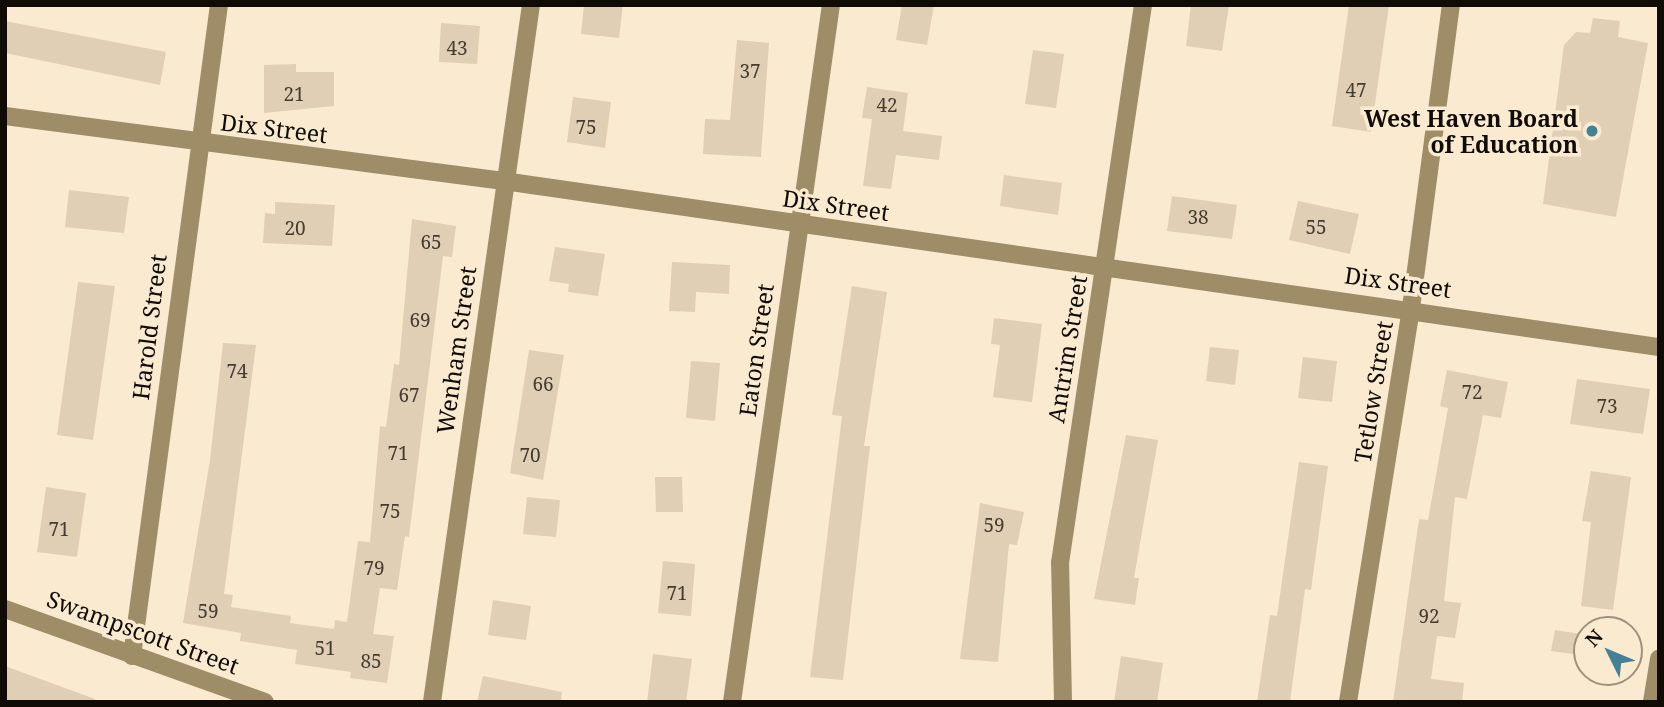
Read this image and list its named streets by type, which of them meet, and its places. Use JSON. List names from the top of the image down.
{
  "streets": {
    "street": [
      "Dix Street",
      "Harold Street",
      "Antrim Street",
      "Wenham Street",
      "Eaton Street",
      "Tetlow Street",
      "Swampscott Street"
    ]
  },
  "crossings": [
    ["Dix Street", "Harold Street"],
    ["Dix Street", "Antrim Street"],
    ["Dix Street", "Wenham Street"],
    ["Dix Street", "Eaton Street"],
    ["Dix Street", "Tetlow Street"],
    ["Harold Street", "Swampscott Street"]
  ],
  "places": ["West Haven Board of Education"],
  "house_numbers": [
    "43",
    "37",
    "47",
    "21",
    "42",
    "75",
    "38",
    "55",
    "20",
    "65",
    "69",
    "74",
    "66",
    "72",
    "67",
    "73",
    "71",
    "70",
    "75",
    "59",
    "71",
    "79",
    "71",
    "59",
    "92",
    "51",
    "85"
  ],
  "north": "top left"
}
